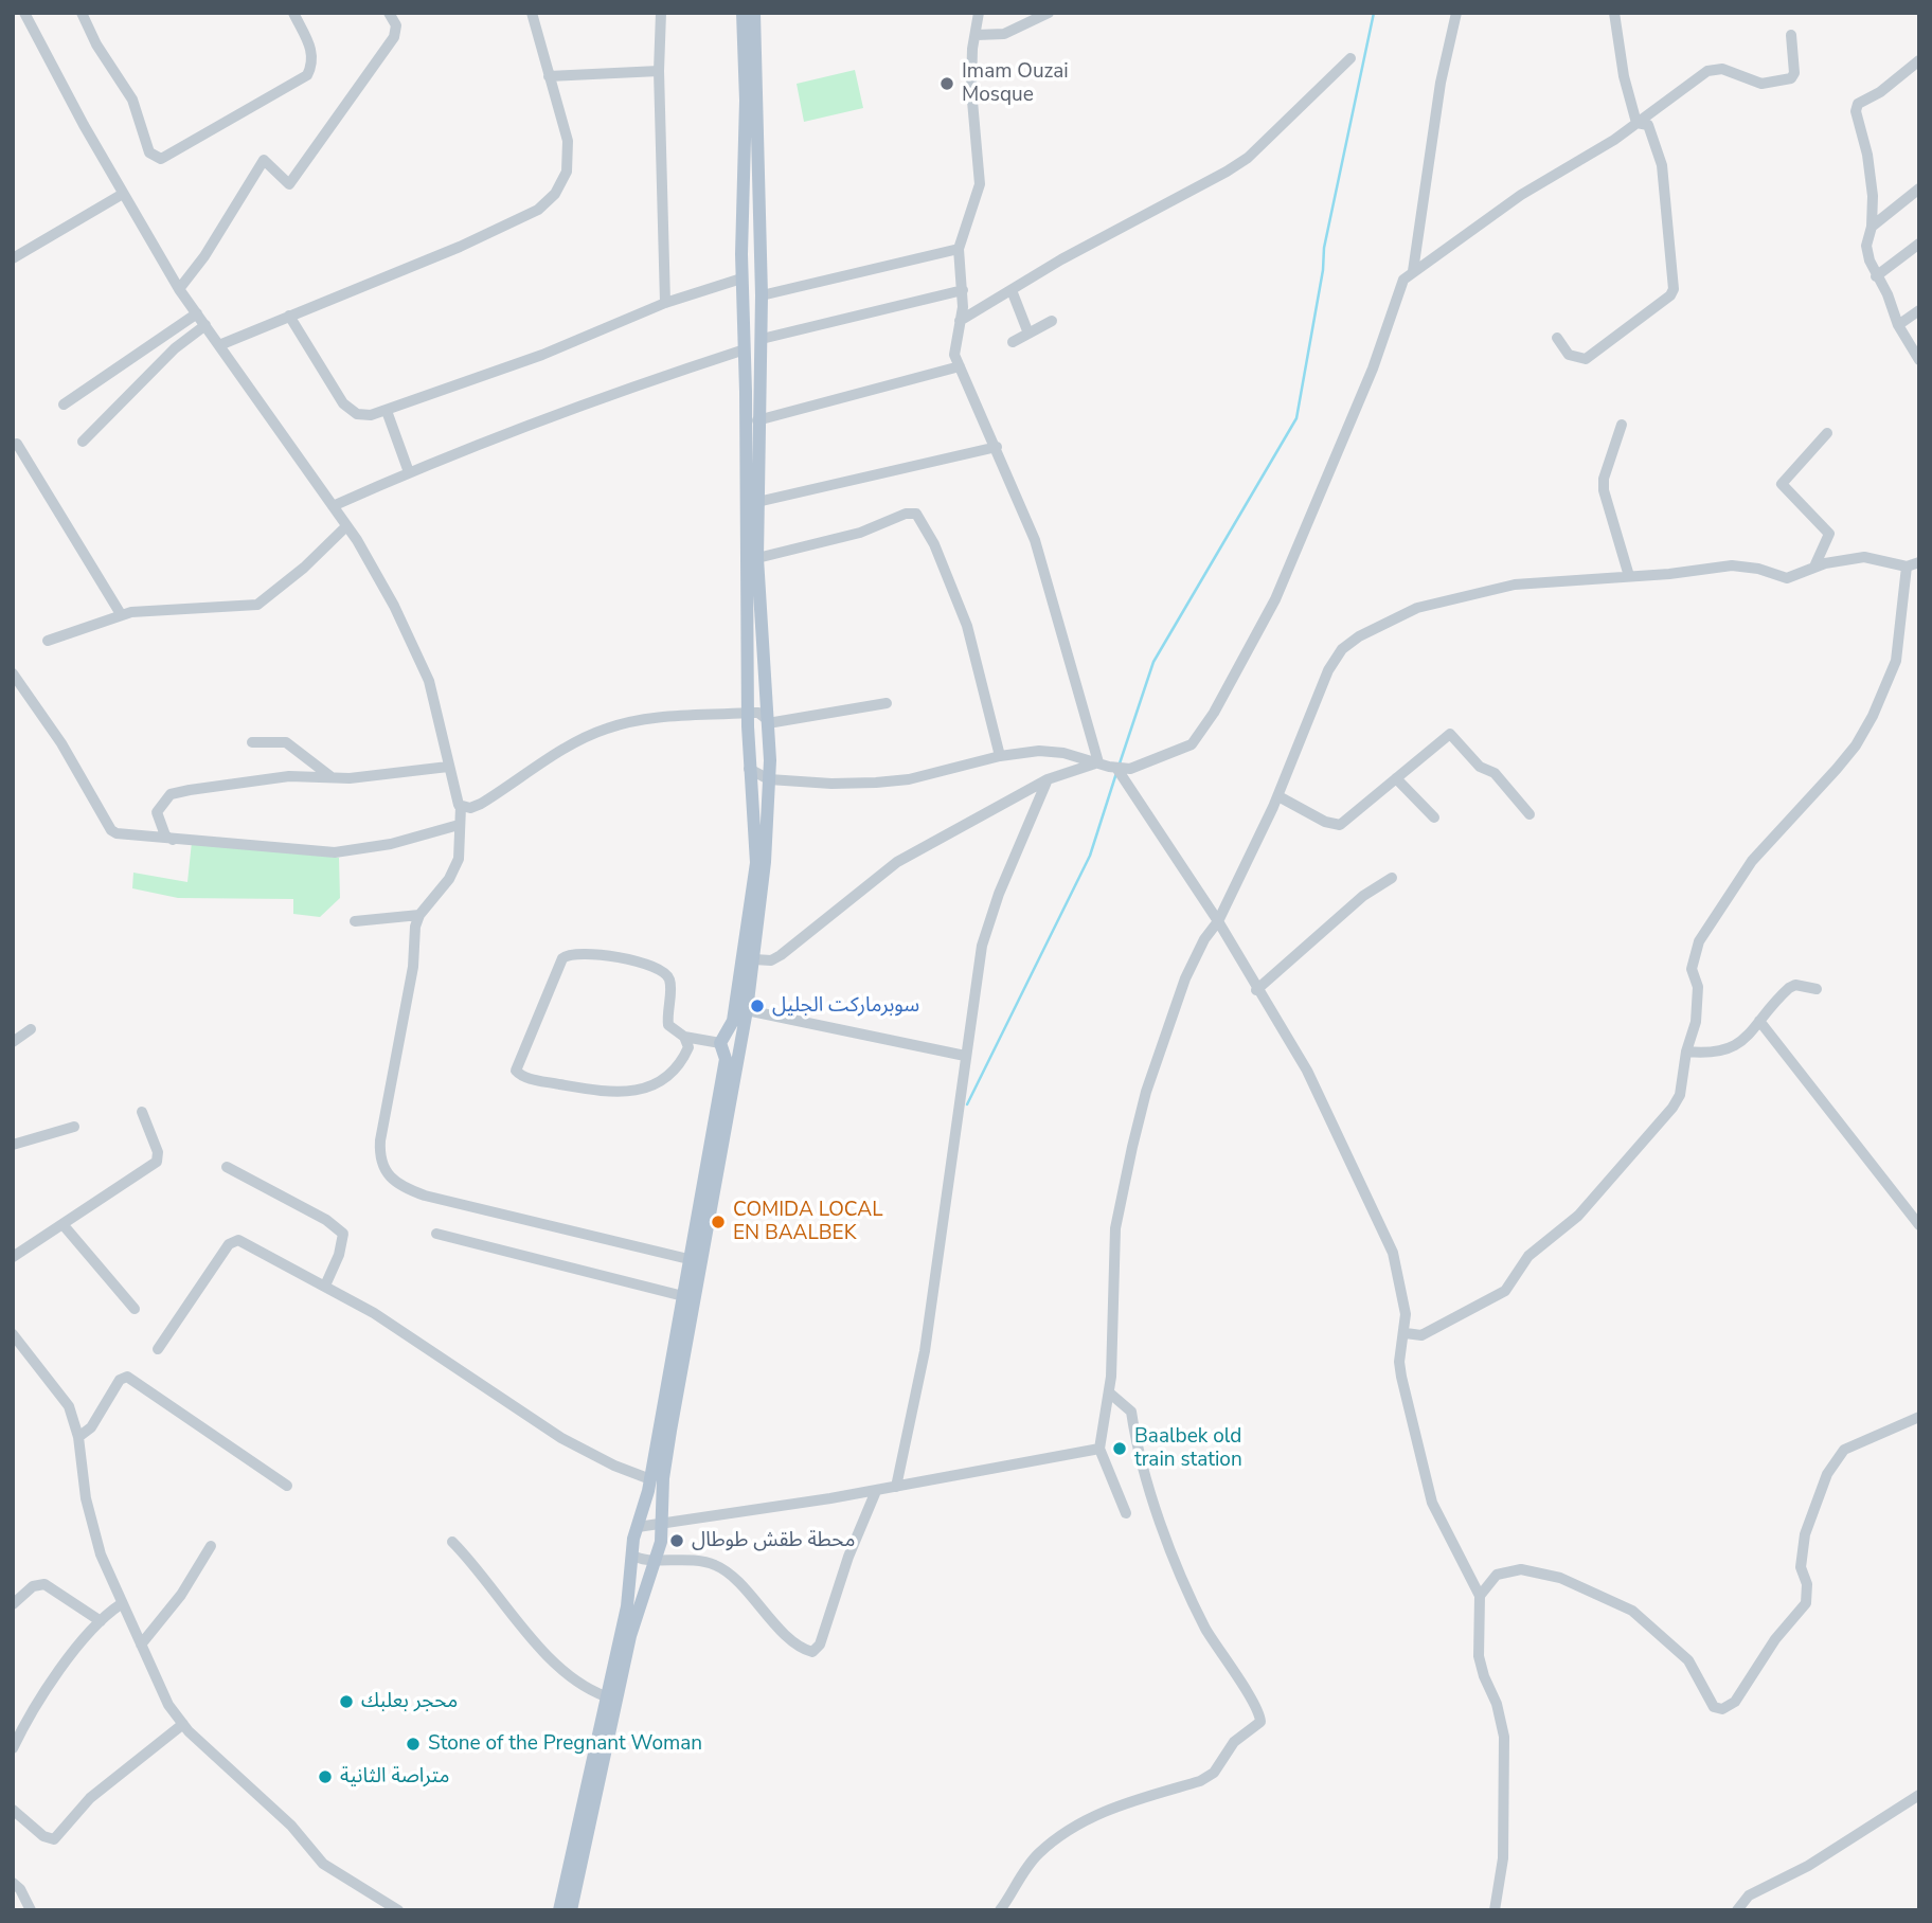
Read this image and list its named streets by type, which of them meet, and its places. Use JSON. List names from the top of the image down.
{
  "places": [
    "Imam Ouzai Mosque",
    "سوبرماركت الجليل",
    "COMIDA LOCAL EN BAALBEK",
    "Baalbek old train station",
    "محطة طقش طوطال",
    "محجر بعلبك",
    "Stone of the Pregnant Woman",
    "متراصة الثانية"
  ]
}
